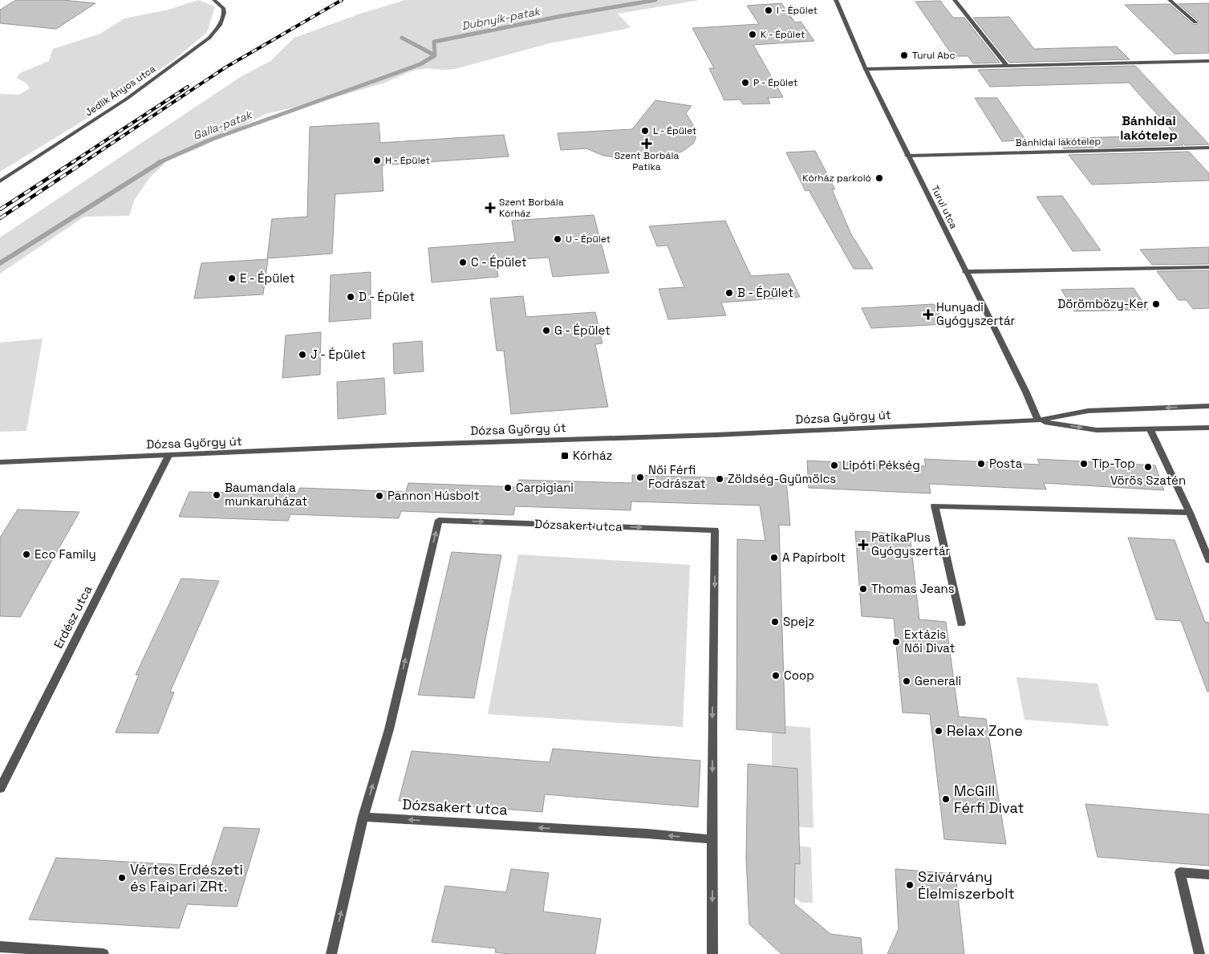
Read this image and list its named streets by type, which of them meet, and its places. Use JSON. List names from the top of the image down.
{
  "streets": {
    "street": [
      "Jedlik Ányos utca",
      "Bánhidai lakótelep",
      "Turul utca",
      "Dózsa György út",
      "Dózsakert utca",
      "Erdész utca"
    ]
  },
  "crossings": [
    ["Bánhidai lakótelep", "Turul utca"],
    ["Turul utca", "Dózsa György út"],
    ["Dózsa György út", "Erdész utca"]
  ],
  "districts": ["Bánhidai lakótelep"],
  "water": ["Dubnyik-patak", "Galla-patak"],
  "places": {
    "other": [
      "I - Épület",
      "K - Épület",
      "Turul Abc",
      "P - Épület",
      "L - Épület",
      "H - Épület",
      "Kórház parkoló",
      "U - Épület",
      "C - Épület",
      "E - Épület",
      "B - Épület",
      "D - Épület",
      "Dörömbözy-Ker",
      "G - Épület",
      "J - Épület",
      "Posta",
      "Tip-Top",
      "Lipóti Pékség",
      "Vörös Szatén",
      "Női Férfi Fodrászat",
      "Zöldség-Gyümölcs",
      "Carpigiani",
      "Baumandala munkaruházat",
      "Pannon Húsbolt",
      "Eco Family",
      "A Papírbolt",
      "Thomas Jeans",
      "Spejz",
      "Extázis Női Divat",
      "Coop",
      "Generali",
      "Relax Zone",
      "McGill Férfi Divat",
      "Vértes Erdészeti és Faipari ZRt.",
      "Szivárvány Élelmiszerbolt"
    ],
    "health": [
      "Szent Borbála Patika",
      "Szent Borbála Kórház",
      "Hunyadi Gyógyszertár",
      "PatikaPlus Gyógyszertár"
    ],
    "transit": ["Kórház"]
  }
}
